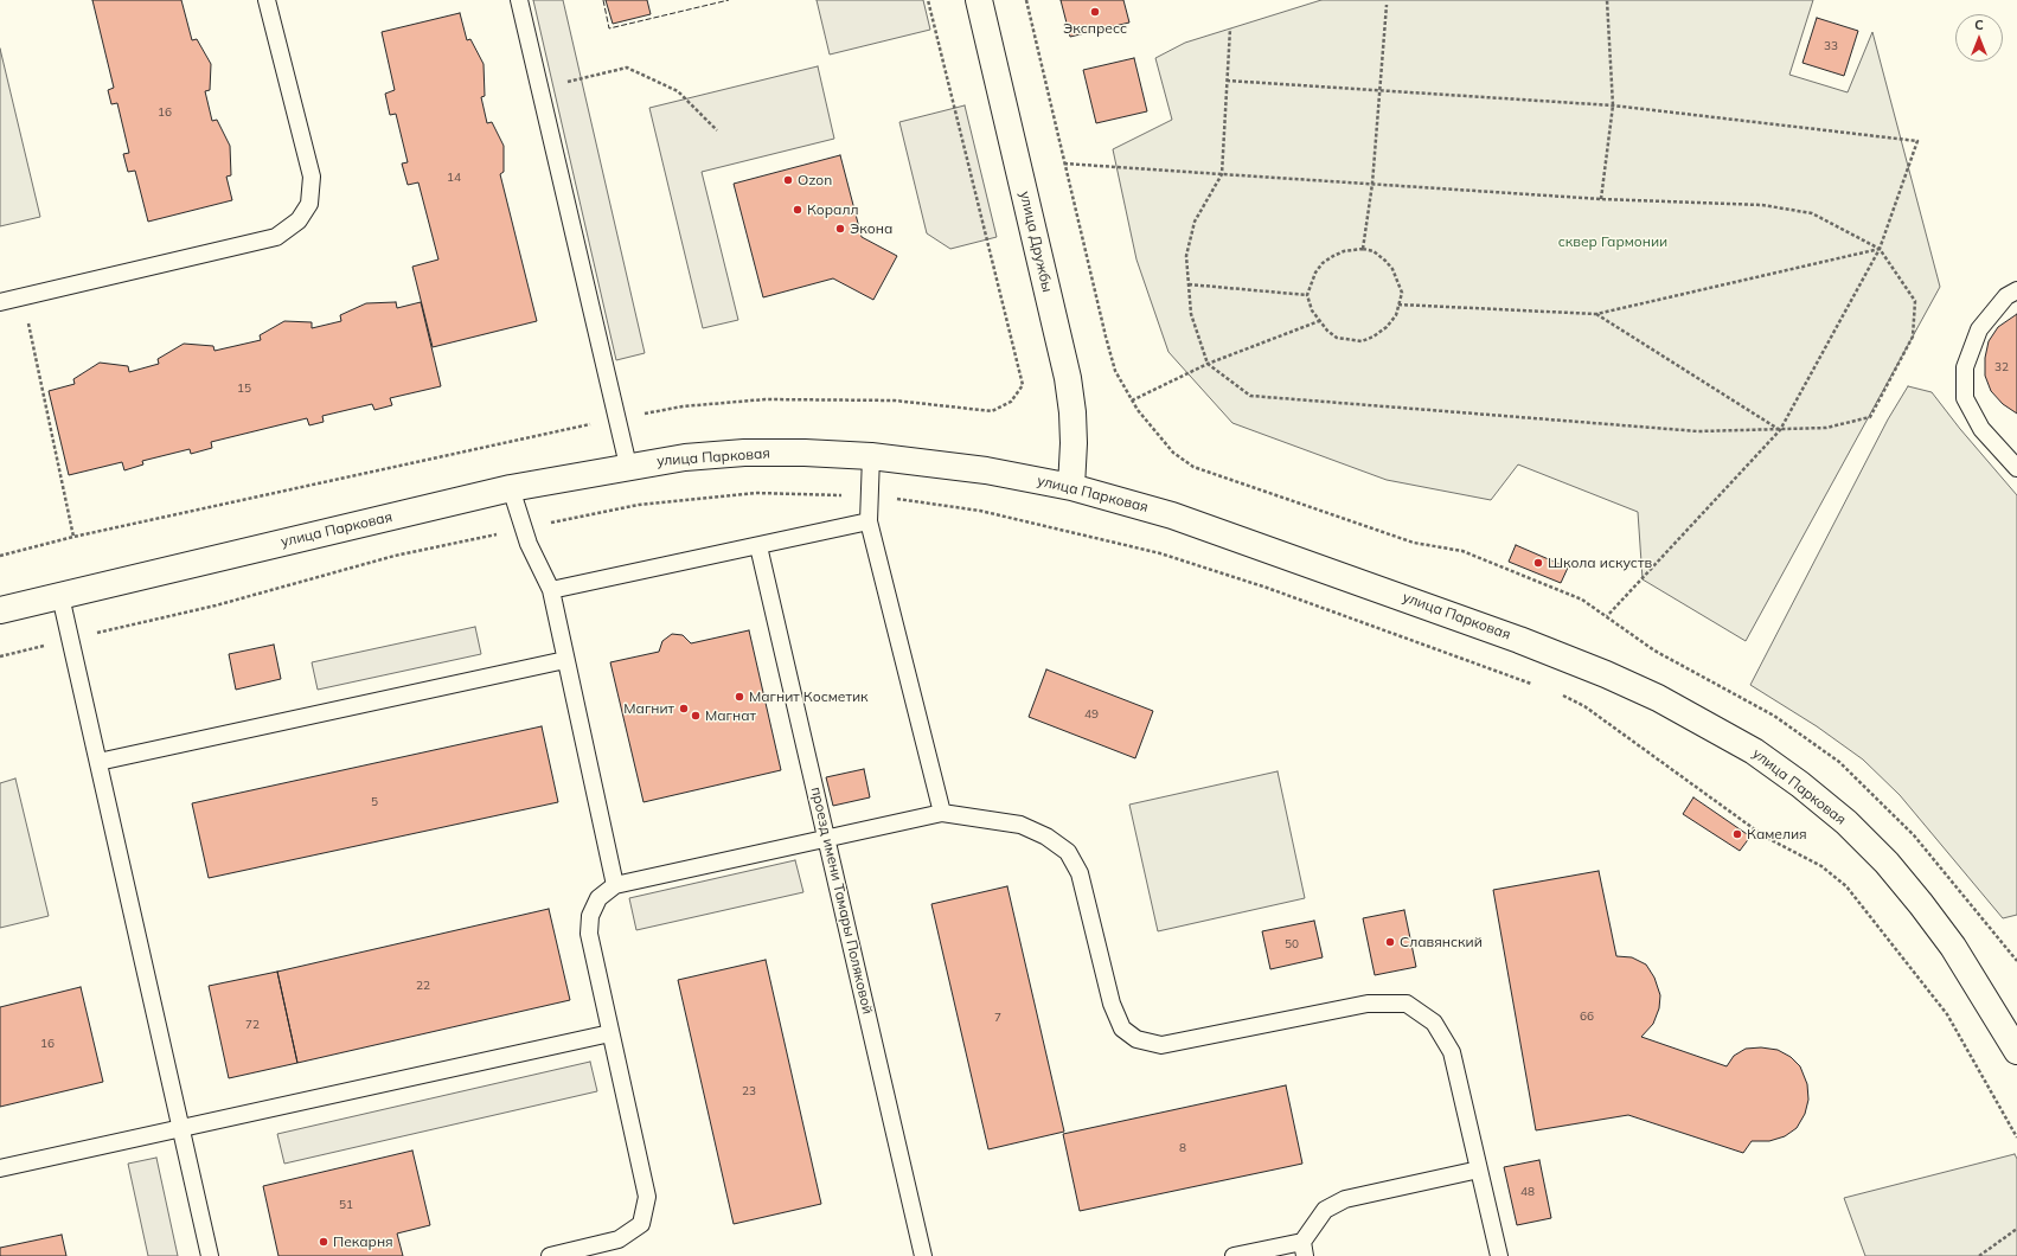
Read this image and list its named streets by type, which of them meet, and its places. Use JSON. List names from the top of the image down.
{
  "streets": {
    "street": ["улица Дружбы", "улица Парковая"],
    "lane": ["проезд имени Тамары Поляковой"]
  },
  "crossings": [
    ["улица Дружбы", "улица Парковая"]
  ],
  "parks": ["сквер Гармонии"],
  "places": [
    "Экспресс",
    "Ozon",
    "Коралл",
    "Экона",
    "Школа искуств",
    "Магнит Косметик",
    "Магнит",
    "Магнат",
    "Камелия",
    "Славянский",
    "Пекарня"
  ],
  "house_numbers": [
    "33",
    "16",
    "14",
    "32",
    "15",
    "49",
    "5",
    "50",
    "22",
    "66",
    "7",
    "72",
    "16",
    "23",
    "8",
    "48",
    "51"
  ],
  "north": "top"
}
